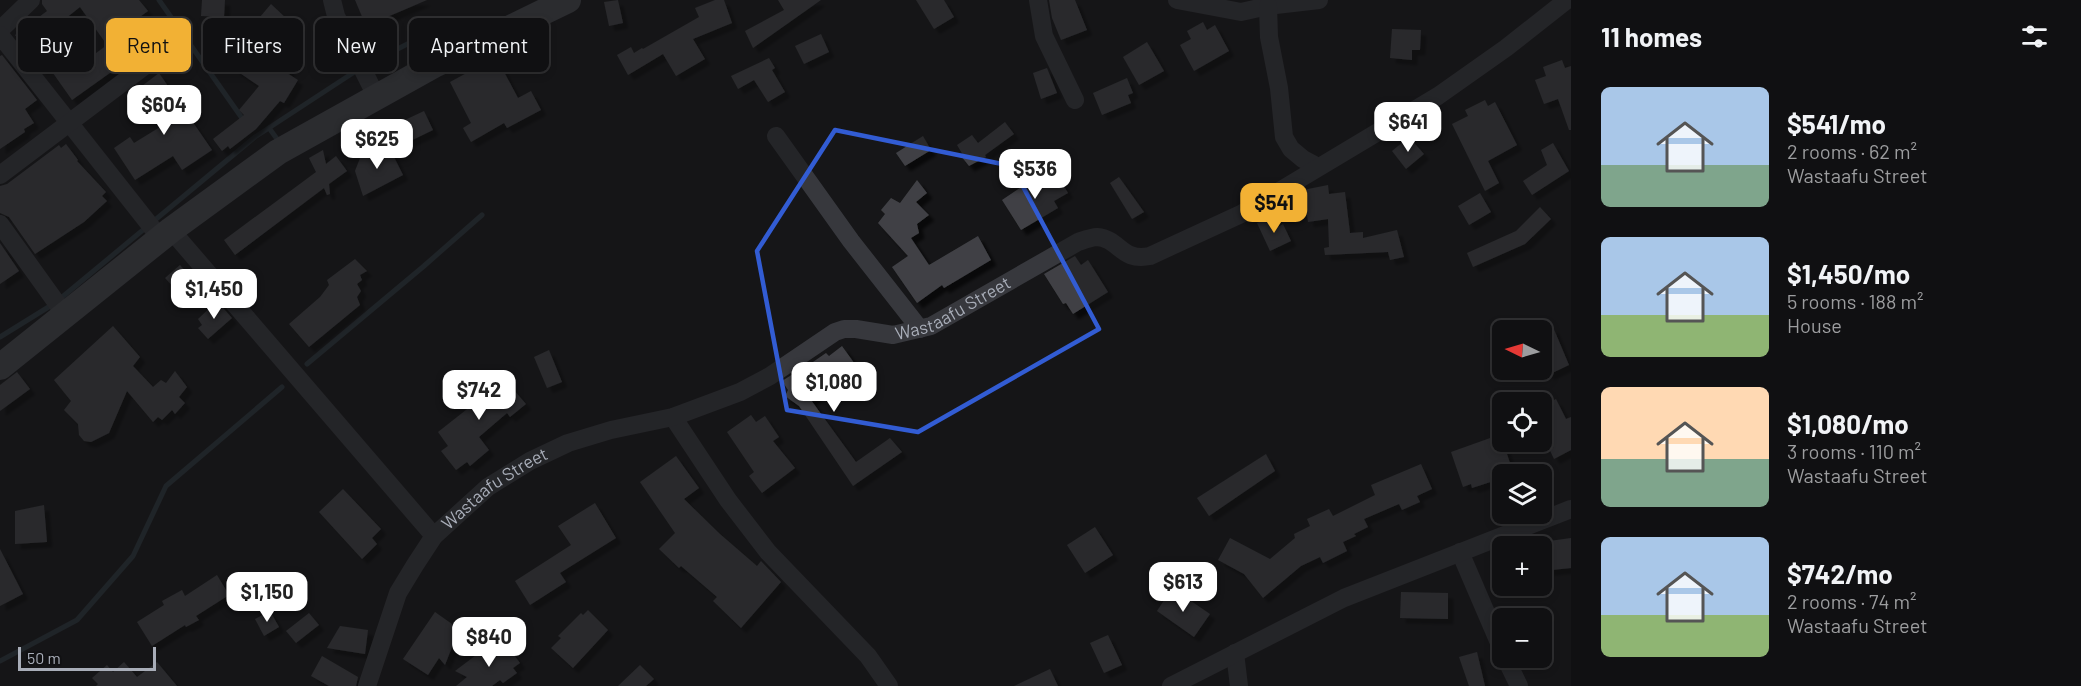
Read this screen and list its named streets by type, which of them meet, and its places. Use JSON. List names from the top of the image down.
{
  "streets": {
    "street": ["Wastaafu Street"]
  },
  "scale_bar": "50 m",
  "north": "left",
  "page": {
    "heading": "11 homes",
    "chip": [
      "Buy",
      "Rent",
      "Filters",
      "New",
      "Apartment"
    ],
    "list": [
      {
        "name": "$541/mo",
        "note": "2 rooms · 62 m² · Wastaafu Street"
      },
      {
        "name": "$1,450/mo",
        "note": "5 rooms · 188 m² · House"
      },
      {
        "name": "$1,080/mo",
        "note": "3 rooms · 110 m² · Wastaafu Street"
      },
      {
        "name": "$742/mo",
        "note": "2 rooms · 74 m² · Wastaafu Street"
      }
    ],
    "price": [
      "$604",
      "$641",
      "$625",
      "$536",
      "$541",
      "$1,450",
      "$1,080",
      "$742",
      "$613",
      "$1,150",
      "$840"
    ],
    "map_buttons": ["+", "−"],
    "scale": "50 m"
  }
}
